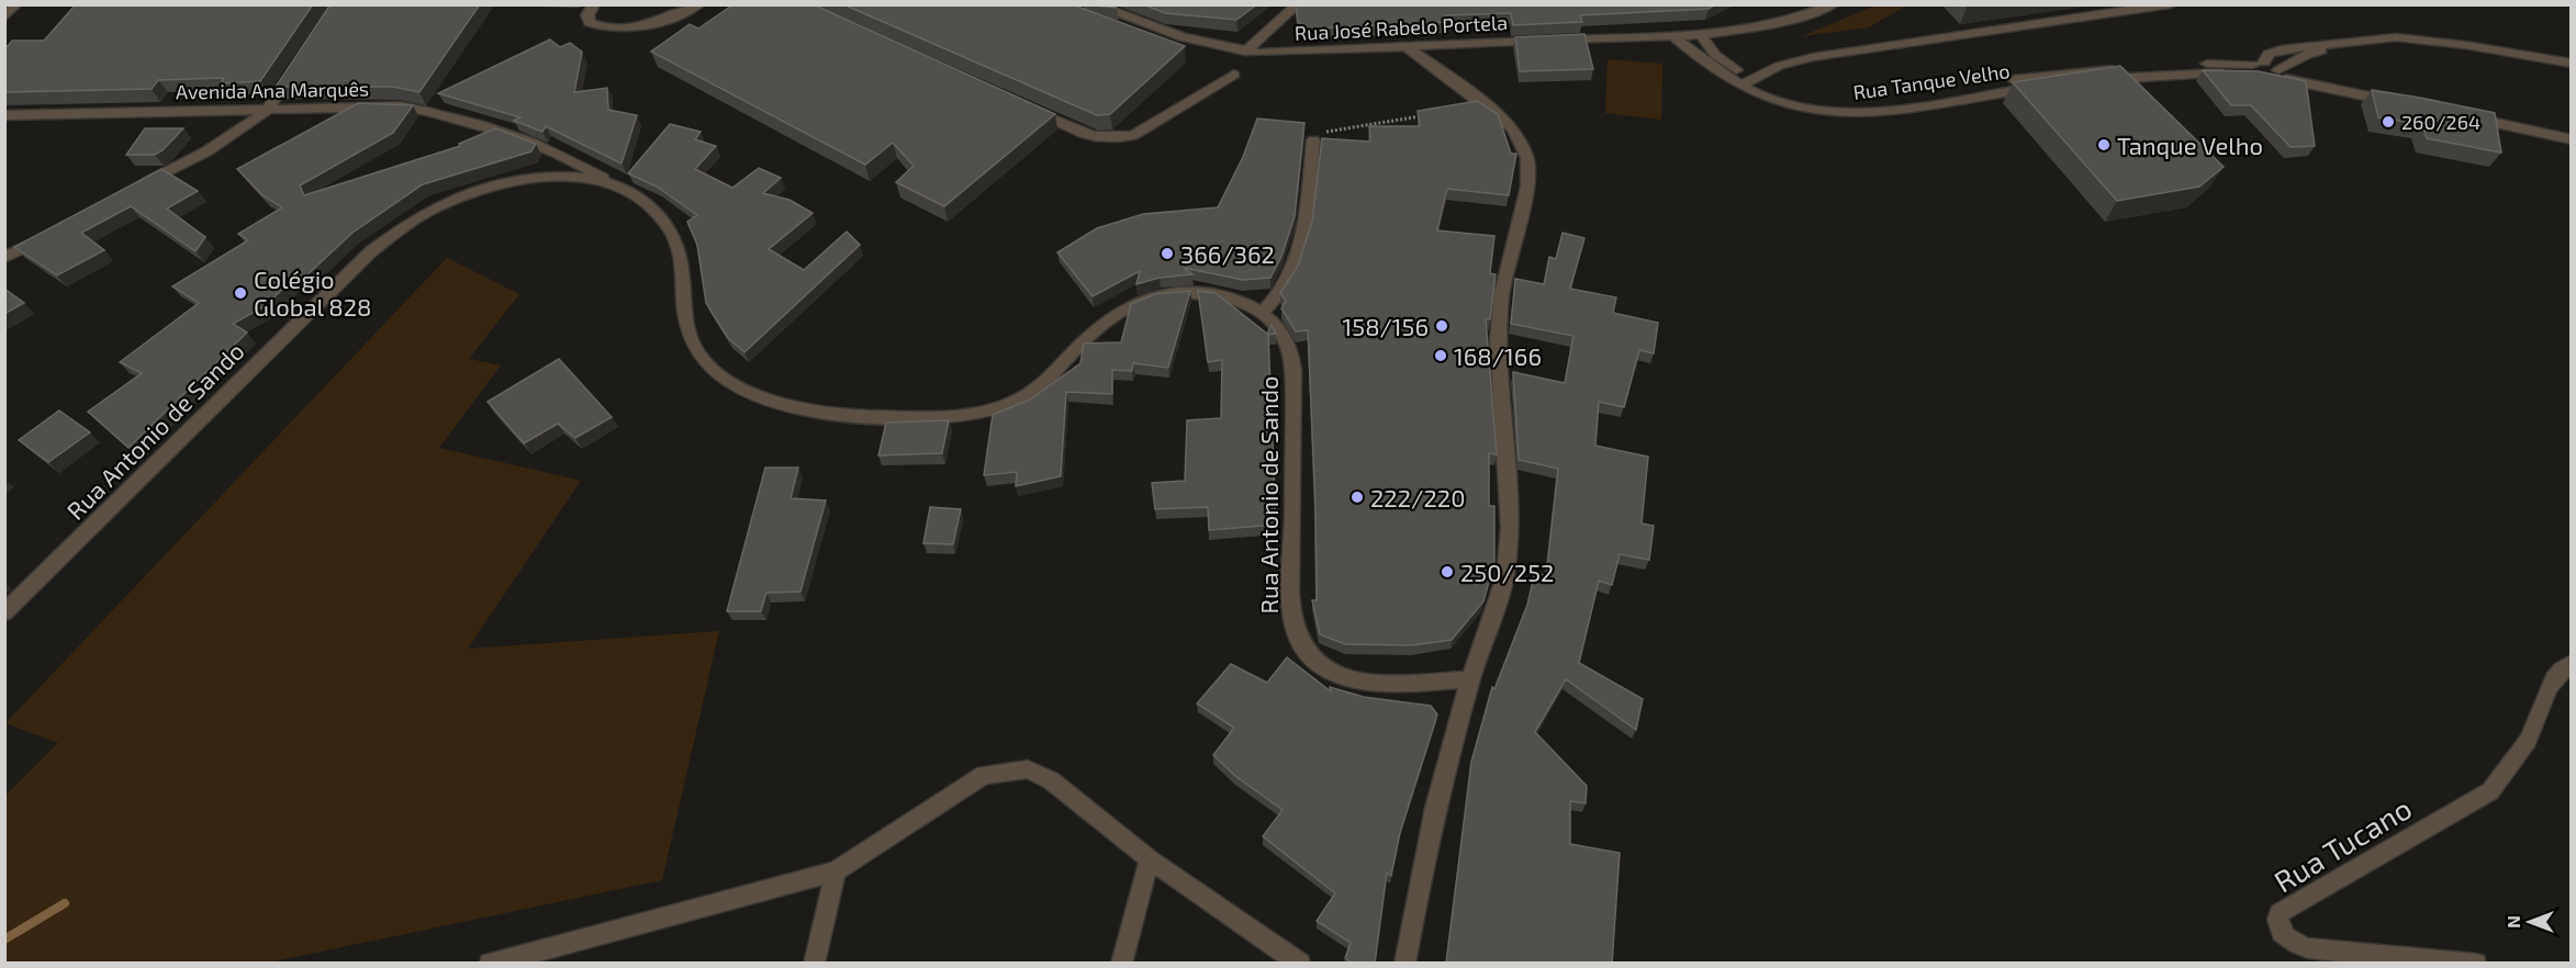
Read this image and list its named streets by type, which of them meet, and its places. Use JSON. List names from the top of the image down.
{
  "streets": {
    "street": [
      "Rua José Rabelo Portela",
      "Rua Tanque Velho",
      "Avenida Ana Marquês",
      "Rua Antonio de Sando",
      "Rua Tucano"
    ]
  },
  "crossings": [
    ["Rua José Rabelo Portela", "Rua Tanque Velho"],
    ["Avenida Ana Marquês", "Rua Antonio de Sando"]
  ],
  "places": [
    "260/264",
    "Tanque Velho",
    "366/362",
    "Colégio Global 828",
    "158/156",
    "168/166",
    "222/220",
    "250/252"
  ],
  "north": "left"
}
